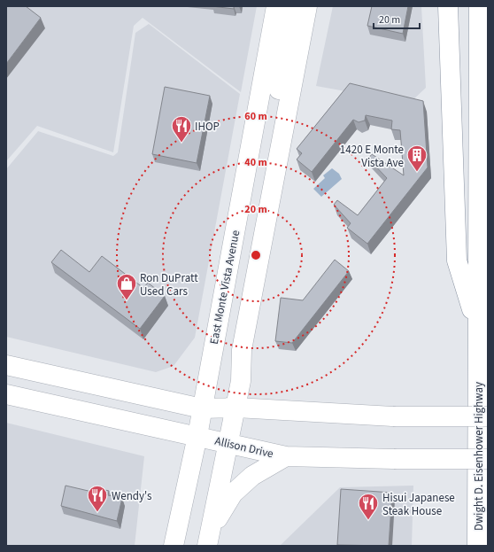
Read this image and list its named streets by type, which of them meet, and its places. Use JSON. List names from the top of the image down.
{
  "streets": {
    "main road": ["East Monte Vista Avenue", "Allison Drive", "Dwight D. Eisenhower Highway"]
  },
  "crossings": [
    ["East Monte Vista Avenue", "Allison Drive"]
  ],
  "places": {
    "restaurant": ["IHOP", "Wendy's", "Hisui Japanese Steak House"],
    "building": ["1420 E Monte Vista Ave"],
    "shop": ["Ron DuPratt Used Cars"]
  },
  "scale_bar": "20 m",
  "rings": ["60 m", "40 m", "20 m"]
}
